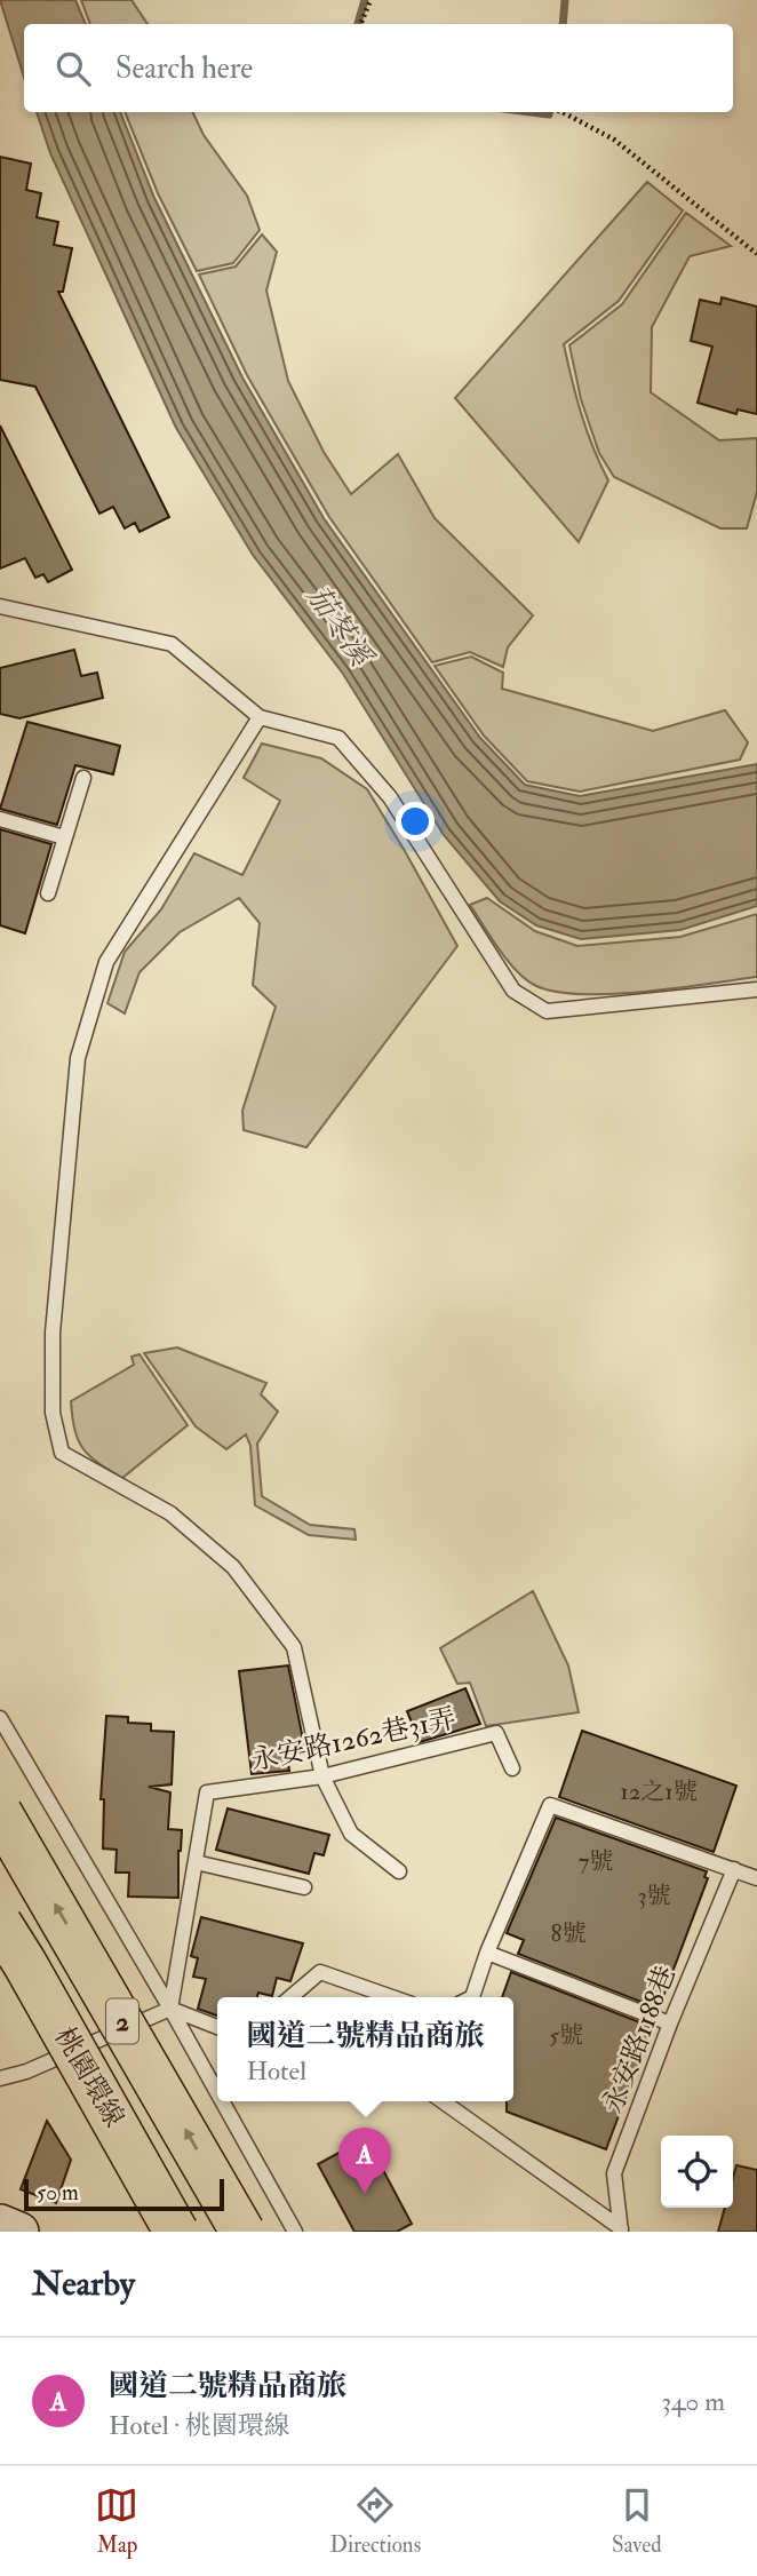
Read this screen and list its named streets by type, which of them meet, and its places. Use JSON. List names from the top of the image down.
{
  "streets": {
    "highway": ["2", "桃園環線"],
    "lane": ["永安路1262巷31弄", "永安路1188巷"]
  },
  "water": ["茄苳溪"],
  "house_numbers": [
    "12之1號",
    "7號",
    "3號",
    "8號",
    "5號"
  ],
  "scale_bar": "50 m",
  "page": {
    "search": "Search here",
    "popup": ["國道二號精品商旅", "Hotel"],
    "pins": "A",
    "scale": "50 m",
    "heading": "Nearby",
    "list": [
      {
        "mark": "A",
        "name": "國道二號精品商旅",
        "note": "Hotel · 桃園環線",
        "value": "340 m"
      }
    ],
    "nav": ["Map", "Directions", "Saved"]
  }
}
